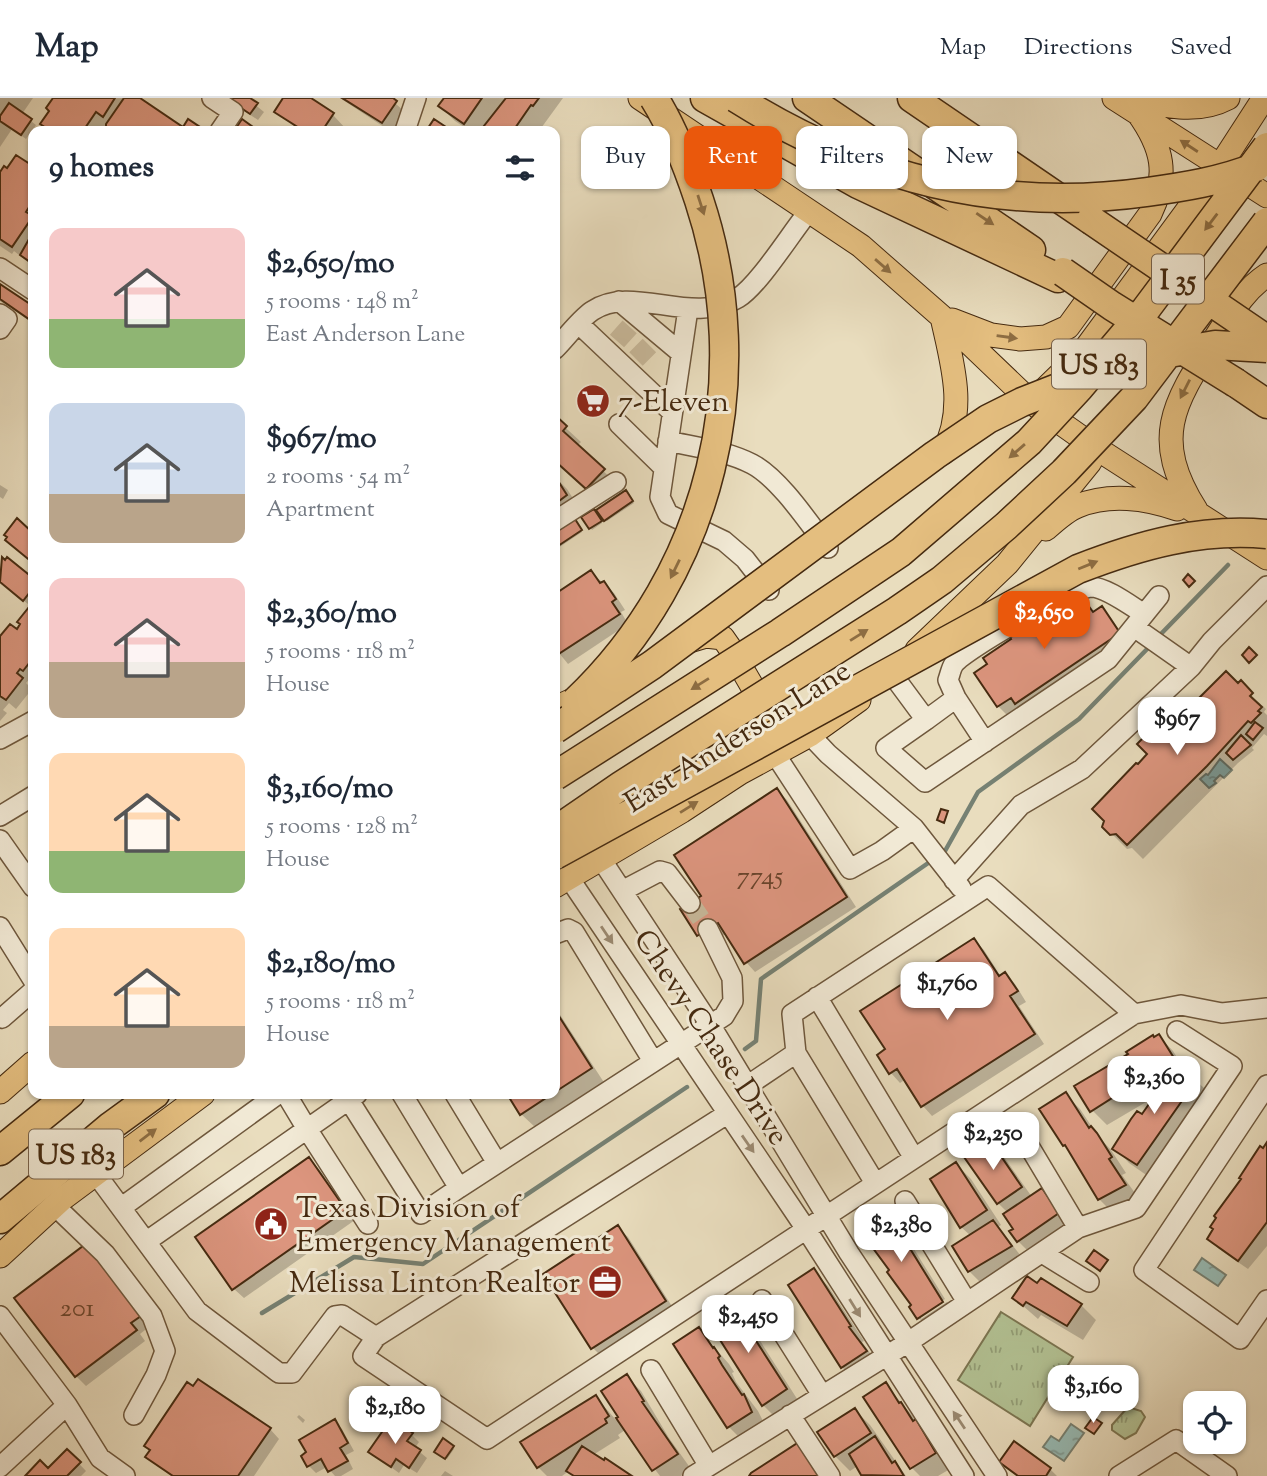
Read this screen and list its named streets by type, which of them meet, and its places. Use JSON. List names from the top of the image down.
{
  "streets": {
    "highway": ["I 35", "US 183"],
    "main road": ["East Anderson Lane"],
    "street": ["Chevy Chase Drive"]
  },
  "crossings": [
    ["East Anderson Lane", "Chevy Chase Drive"]
  ],
  "places": {
    "supermarket": ["7-Eleven"],
    "public building": ["Texas Division of Emergency Management"],
    "office": ["Melissa Linton Realtor"]
  },
  "house_numbers": ["7745", "201"],
  "page": {
    "header": "Map",
    "nav": ["Map", "Directions", "Saved"],
    "chip": [
      "Buy",
      "Rent",
      "Filters",
      "New"
    ],
    "heading": "9 homes",
    "list": [
      {
        "name": "$2,650/mo",
        "note": "5 rooms · 148 m² · East Anderson Lane"
      },
      {
        "name": "$967/mo",
        "note": "2 rooms · 54 m² · Apartment"
      },
      {
        "name": "$2,360/mo",
        "note": "5 rooms · 118 m² · House"
      },
      {
        "name": "$3,160/mo",
        "note": "5 rooms · 128 m² · House"
      },
      {
        "name": "$2,180/mo",
        "note": "5 rooms · 118 m² · House"
      }
    ],
    "price": [
      "$2,650",
      "$967",
      "$1,760",
      "$2,360",
      "$2,250",
      "$2,380",
      "$2,450",
      "$3,160",
      "$2,180"
    ]
  }
}
